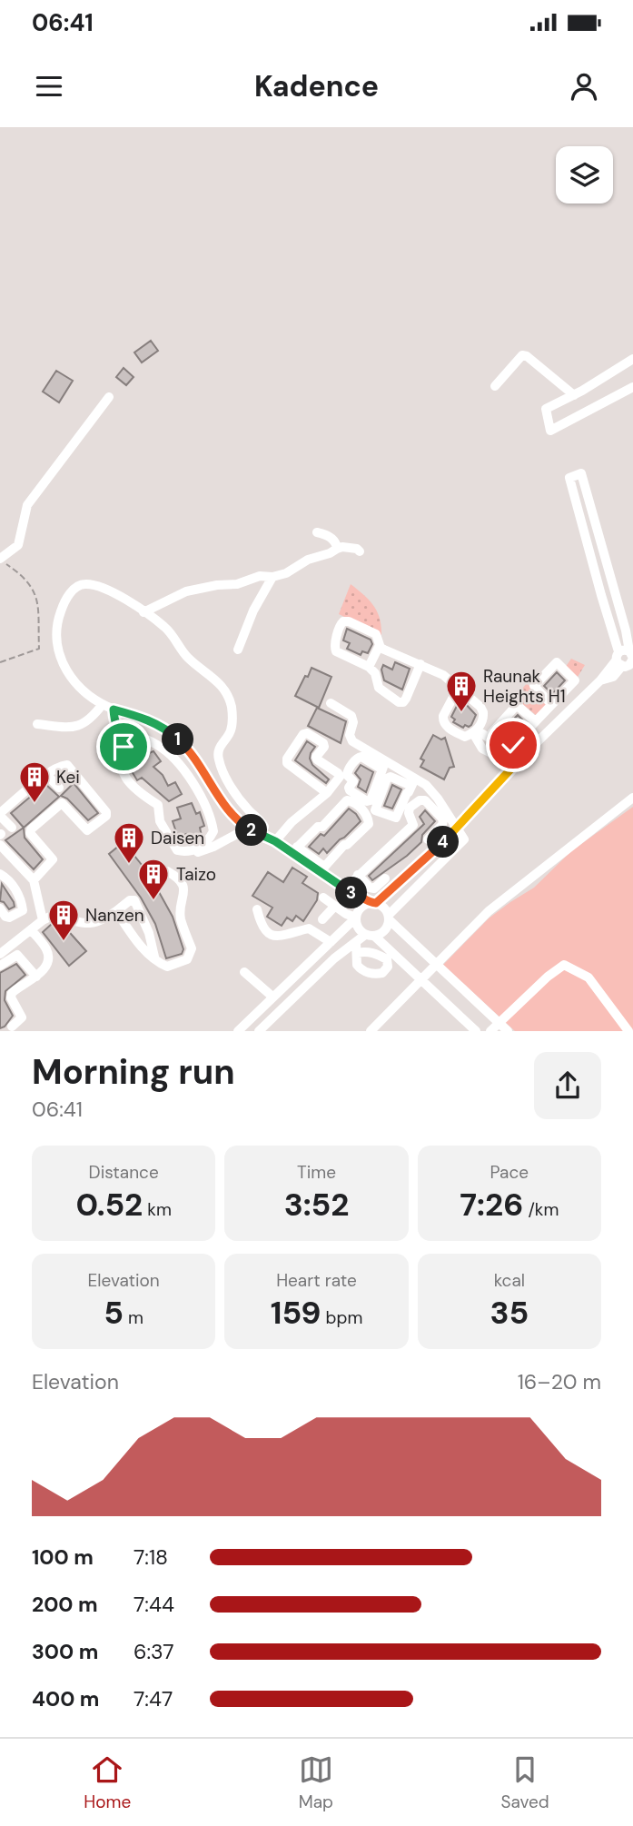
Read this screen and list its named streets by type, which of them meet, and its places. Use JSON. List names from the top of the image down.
{
  "places": {
    "building": [
      "Raunak Heights H1",
      "Kei",
      "Daisen",
      "Taizo",
      "Nanzen"
    ]
  },
  "page": {
    "status": "06:41",
    "header": "Kadence",
    "pins": [
      "1",
      "2",
      "4",
      "3"
    ],
    "heading": ["Morning run", "06:41"],
    "stats": [
      ["Distance", "0.52 km"],
      ["Time", "3:52"],
      ["Pace", "7:26 /km"],
      ["Elevation", "5 m"],
      ["Heart rate", "159 bpm"],
      ["kcal", "35"]
    ],
    "chart": ["Elevation", "16–20 m"],
    "list": [
      {
        "name": "100 m",
        "note": "7:18"
      },
      {
        "name": "200 m",
        "note": "7:44"
      },
      {
        "name": "300 m",
        "note": "6:37"
      },
      {
        "name": "400 m",
        "note": "7:47"
      }
    ],
    "tabs": ["Home", "Map", "Saved"]
  }
}
